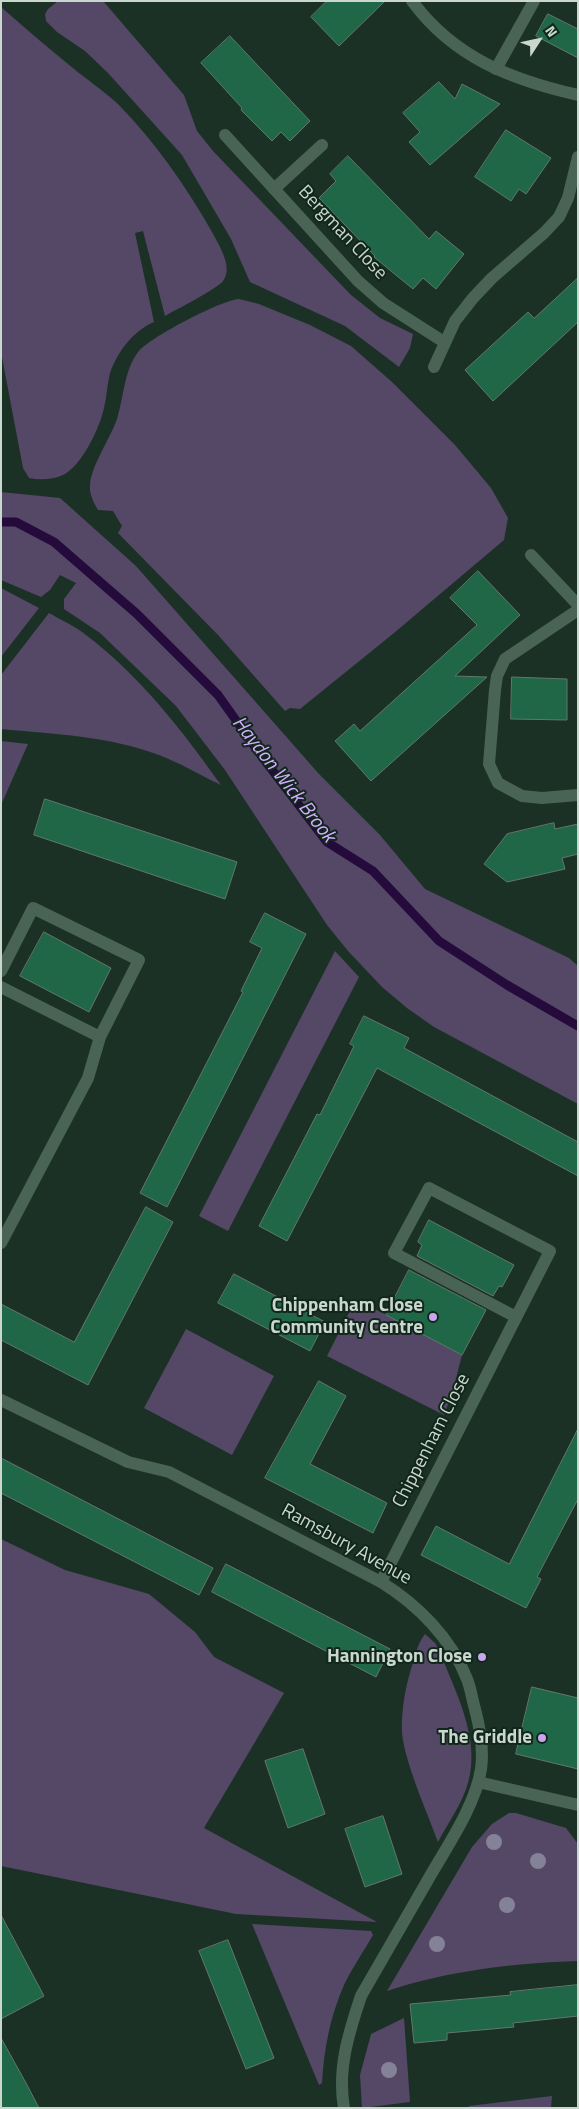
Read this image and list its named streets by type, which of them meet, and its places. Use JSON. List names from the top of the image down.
{
  "streets": {
    "street": ["Bergman Close", "Chippenham Close", "Ramsbury Avenue"]
  },
  "crossings": [
    ["Chippenham Close", "Ramsbury Avenue"]
  ],
  "water": ["Haydon Wick Brook"],
  "places": ["Chippenham Close Community Centre", "Hannington Close", "The Griddle"],
  "north": "top right"
}
